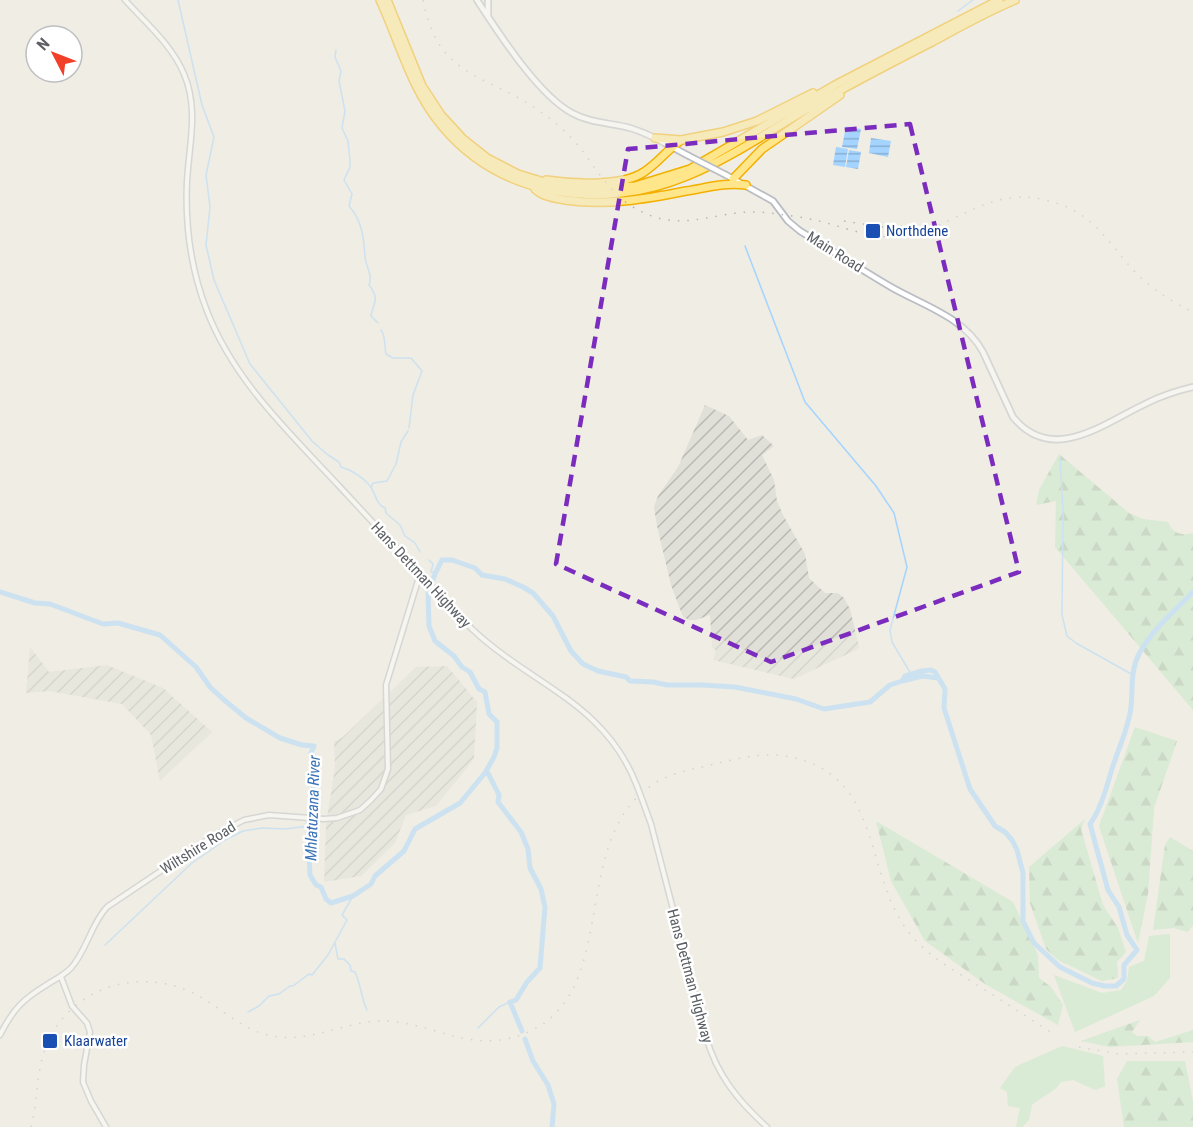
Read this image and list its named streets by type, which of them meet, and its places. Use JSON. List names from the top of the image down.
{
  "streets": {
    "main road": ["Main Road"],
    "street": ["Hans Dettman Highway", "Wiltshire Road"]
  },
  "crossings": [
    ["Hans Dettman Highway", "Wiltshire Road"]
  ],
  "water": ["Mhlatuzana River"],
  "places": {
    "transit": ["Northdene", "Klaarwater"]
  },
  "north": "top left"
}
